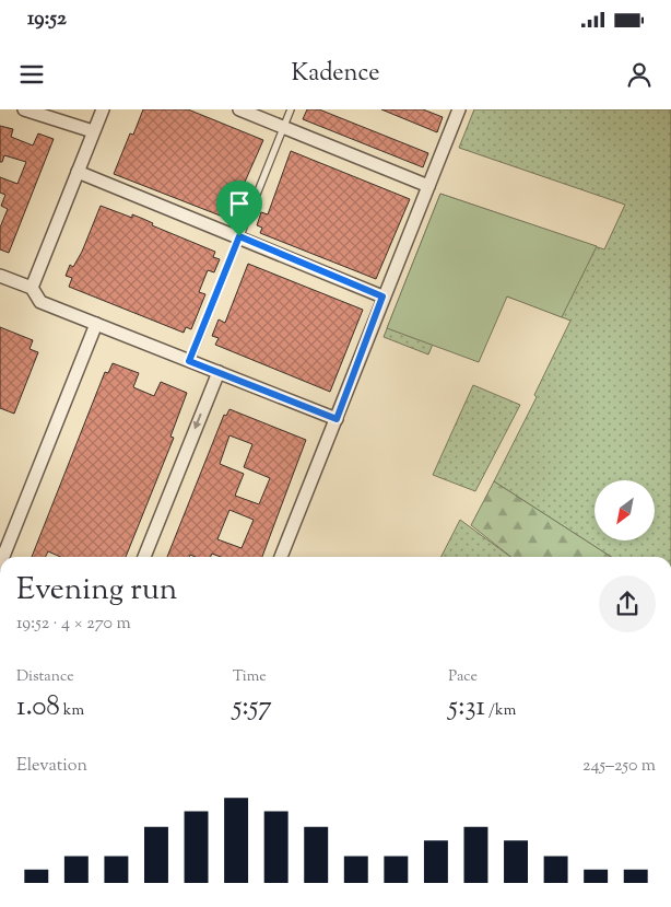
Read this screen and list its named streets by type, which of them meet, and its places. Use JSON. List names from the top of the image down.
{
  "north": "bottom left",
  "page": {
    "status": "19:52",
    "header": "Kadence",
    "heading": ["Evening run", "19:52 · 4 × 270 m"],
    "stats": [
      ["Distance", "1.08 km"],
      ["Time", "5:57"],
      ["Pace", "5:31 /km"]
    ],
    "chart": ["Elevation", "245–250 m"]
  }
}
